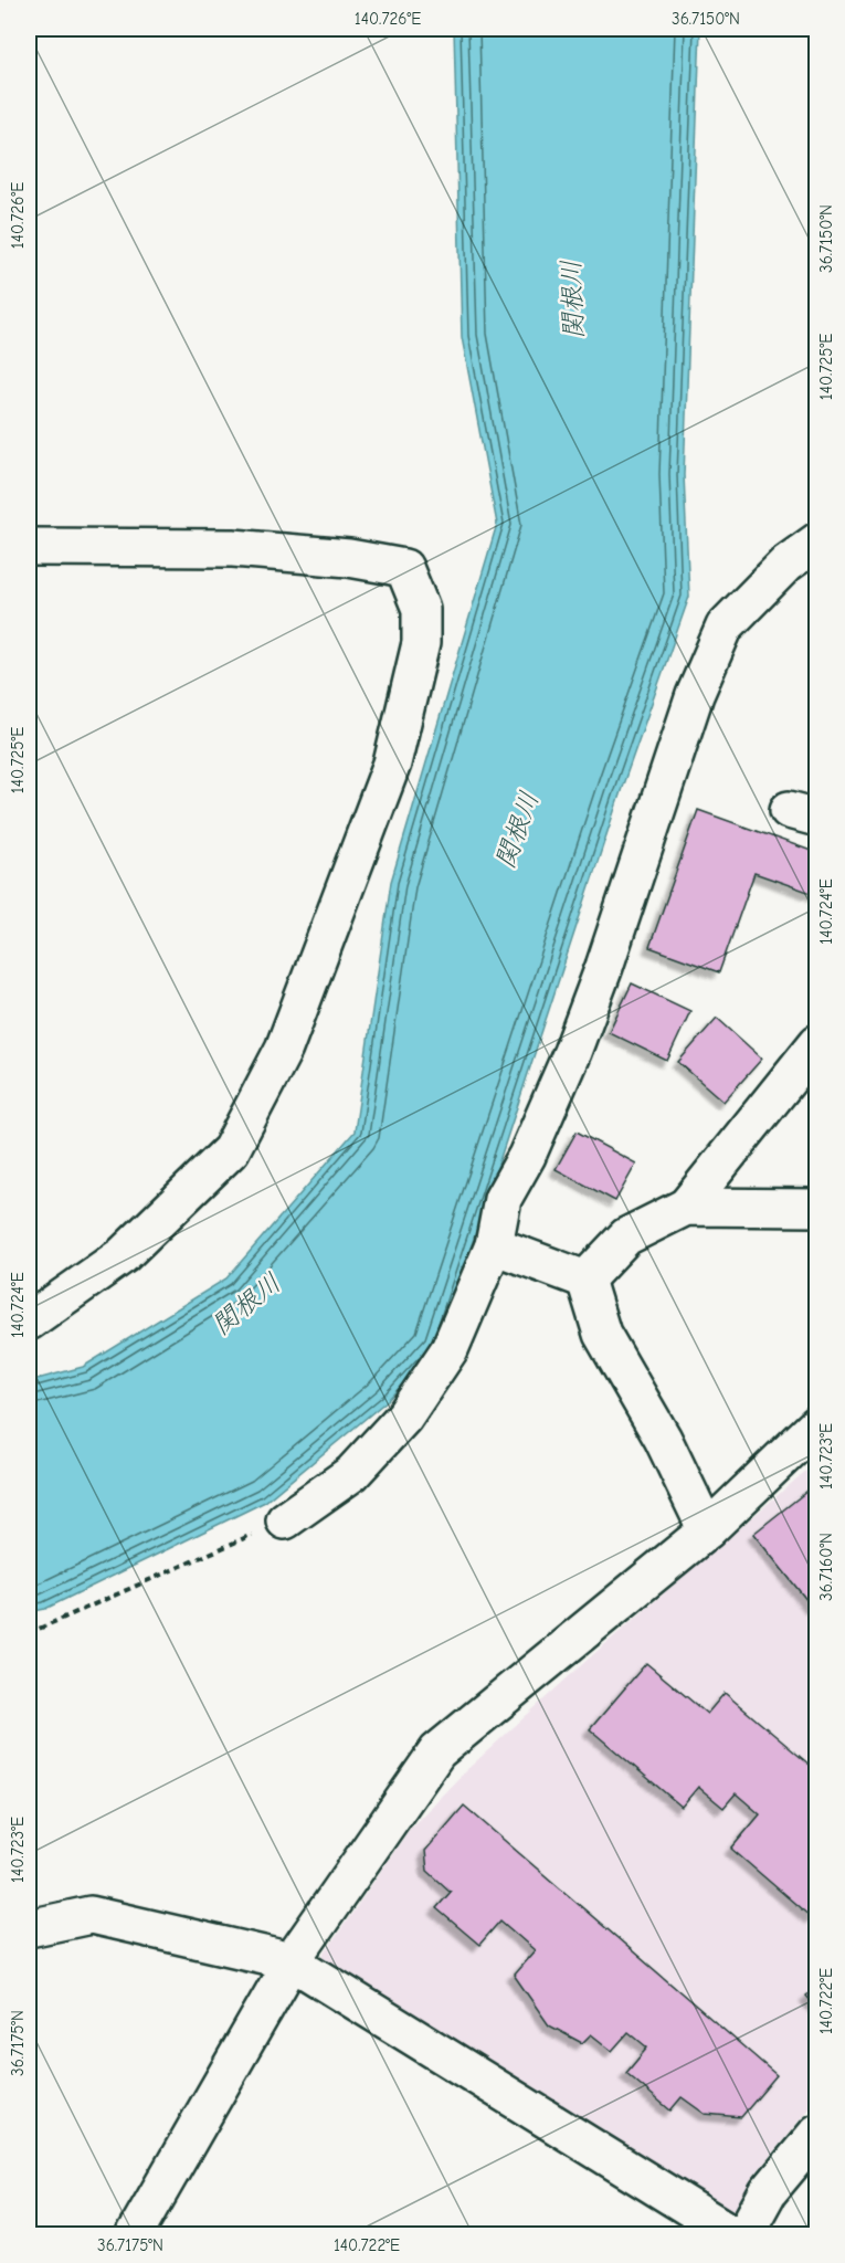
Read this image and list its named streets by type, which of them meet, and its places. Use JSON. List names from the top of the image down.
{
  "water": ["関根川"],
  "coordinates": [
    "140.726°E",
    "36.7150°N",
    "140.725°E",
    "140.724°E",
    "140.723°E",
    "36.7160°N",
    "140.722°E",
    "36.7175°N"
  ]
}
